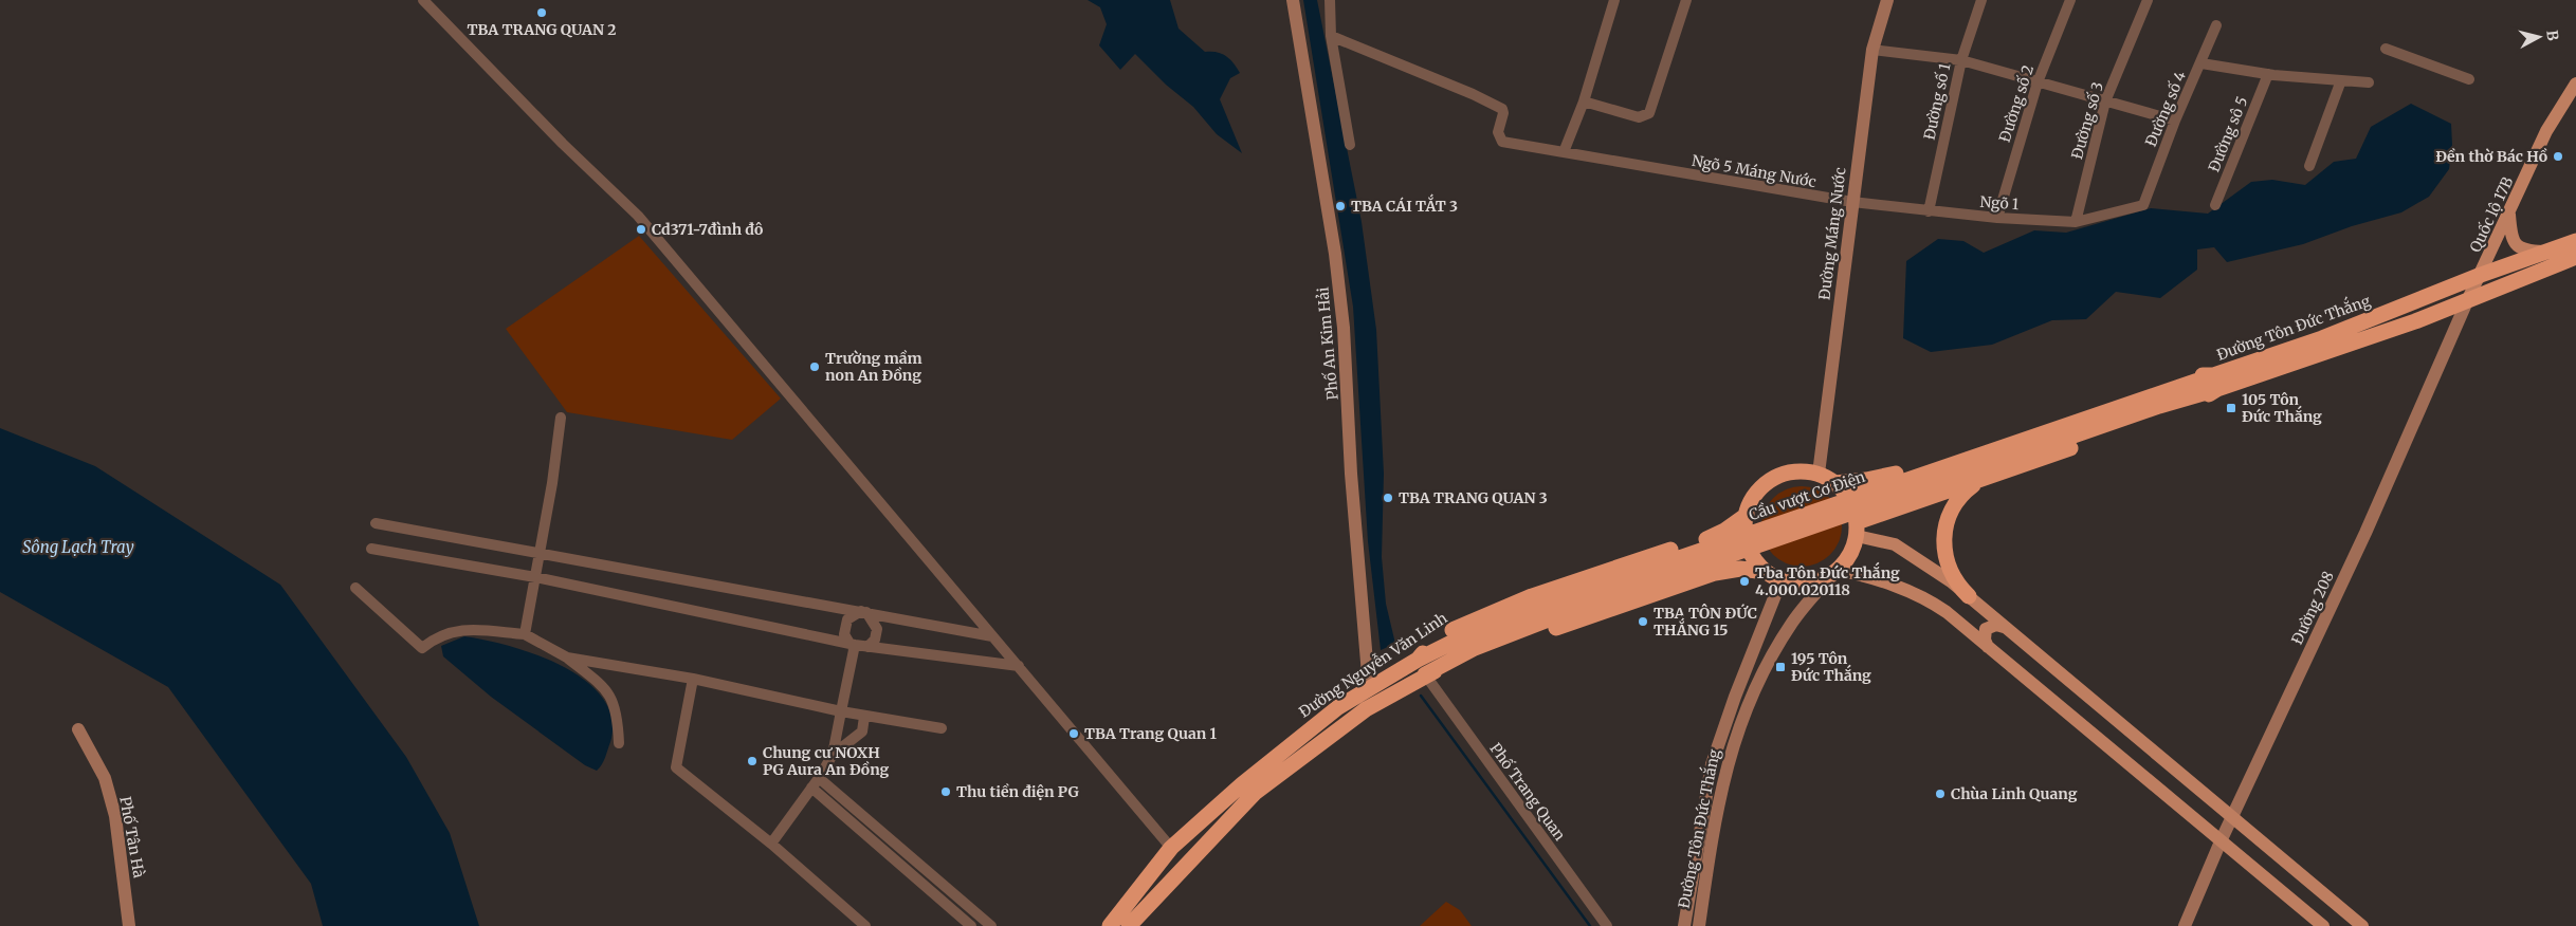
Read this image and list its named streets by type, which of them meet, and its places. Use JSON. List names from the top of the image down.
{
  "streets": {
    "highway": ["Đường Tôn Đức Thắng", "Cầu vượt Cơ Điện", "Đường Nguyễn Văn Linh"],
    "main road": ["Quốc lộ 17B"],
    "street": [
      "Đường số 1",
      "Đường số 2",
      "Đường số 4",
      "Đường số 3",
      "Đường sô 5",
      "Ngõ 5 Máng Nước",
      "Ngõ 1",
      "Đường Máng Nước",
      "Phố An Kim Hải",
      "Đường 208",
      "Phố Trang Quan",
      "Phố Tân Hà"
    ]
  },
  "crossings": [
    ["Đường số 1", "Ngõ 1"],
    ["Đường số 2", "Ngõ 1"],
    ["Đường số 4", "Ngõ 1"],
    ["Đường số 3", "Ngõ 1"],
    ["Ngõ 5 Máng Nước", "Ngõ 1"],
    ["Ngõ 5 Máng Nước", "Đường Máng Nước"],
    ["Ngõ 1", "Đường Máng Nước"],
    ["Quốc lộ 17B", "Đường Tôn Đức Thắng"],
    ["Quốc lộ 17B", "Đường 208"],
    ["Đường Máng Nước", "Đường Tôn Đức Thắng"],
    ["Đường Máng Nước", "Đường Nguyễn Văn Linh"],
    ["Đường Tôn Đức Thắng", "Cầu vượt Cơ Điện"],
    ["Đường Tôn Đức Thắng", "Đường 208"],
    ["Đường Tôn Đức Thắng", "Đường Nguyễn Văn Linh"],
    ["Phố An Kim Hải", "Đường Nguyễn Văn Linh"],
    ["Cầu vượt Cơ Điện", "Đường Nguyễn Văn Linh"],
    ["Cầu vượt Cơ Điện", "Phố Trang Quan"]
  ],
  "water": ["Sông Lạch Tray"],
  "places": {
    "other": [
      "TBA TRANG QUAN 2",
      "Đền thờ Bác Hồ",
      "TBA CÁI TẮT 3",
      "Cd371-7đình đô",
      "Trường mầm non An Đồng",
      "TBA TRANG QUAN 3",
      "Tba Tôn Đức Thắng 4.000.020118",
      "TBA TÔN ĐỨC THẮNG 15",
      "TBA Trang Quan 1",
      "Chung cư NOXH PG Aura An Đồng",
      "Thu tiền điện PG",
      "Chùa Linh Quang"
    ],
    "transit": ["105 Tôn Đức Thắng", "195 Tôn Đức Thắng"]
  },
  "north": "right"
}
